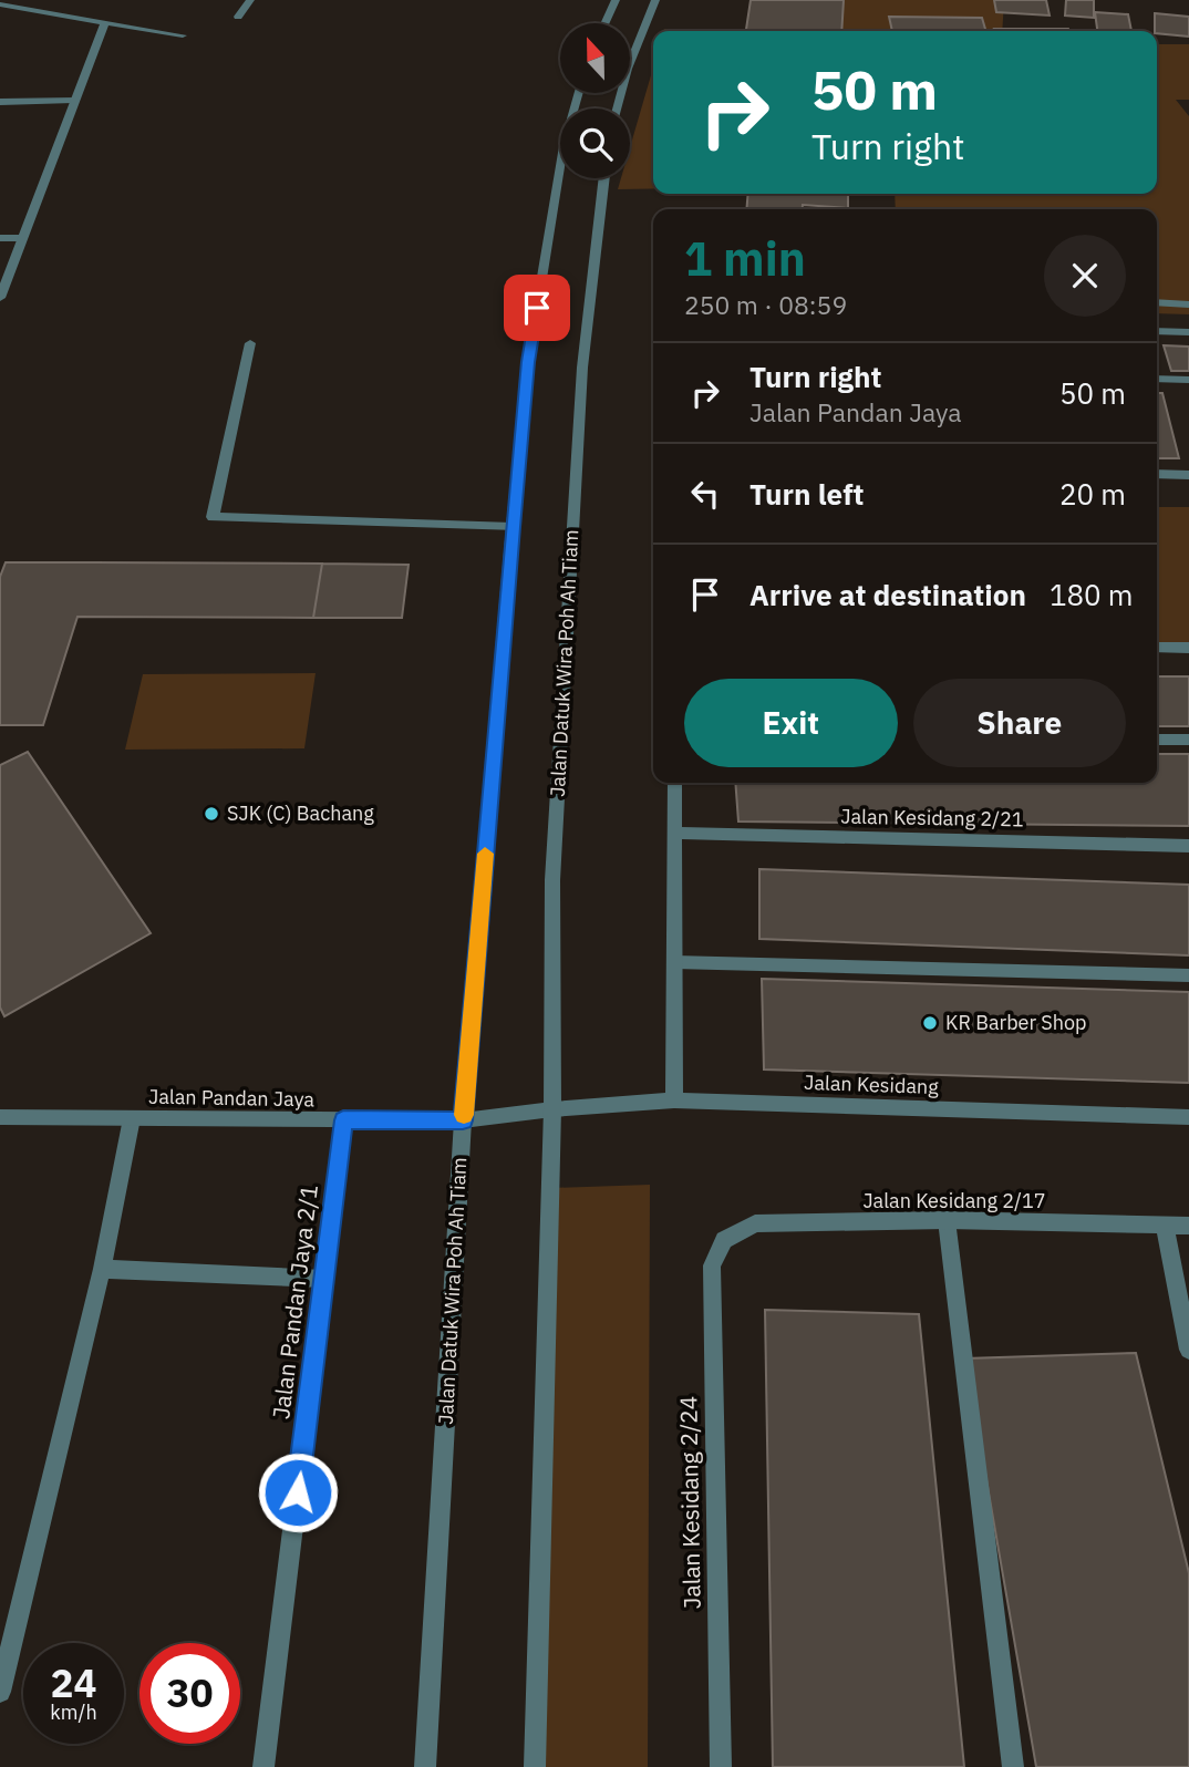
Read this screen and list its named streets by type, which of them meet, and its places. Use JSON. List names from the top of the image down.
{
  "streets": {
    "street": [
      "Jalan Datuk Wira Poh Ah Tiam",
      "Jalan Kesidang 2/21",
      "Jalan Kesidang",
      "Jalan Pandan Jaya",
      "Jalan Kesidang 2/17",
      "Jalan Pandan Jaya 2/1",
      "Jalan Kesidang 2/24"
    ]
  },
  "crossings": [
    ["Jalan Datuk Wira Poh Ah Tiam", "Jalan Kesidang"],
    ["Jalan Datuk Wira Poh Ah Tiam", "Jalan Pandan Jaya"],
    ["Jalan Kesidang", "Jalan Pandan Jaya"],
    ["Jalan Pandan Jaya", "Jalan Pandan Jaya 2/1"],
    ["Jalan Kesidang 2/17", "Jalan Kesidang 2/24"]
  ],
  "places": ["SJK (C) Bachang", "KR Barber Shop"],
  "north": "top",
  "page": {
    "turn": ["50 m", "Turn right"],
    "heading": ["1 min", "250 m · 08:59"],
    "list": [
      {
        "name": "Turn right",
        "note": "Jalan Pandan Jaya",
        "value": "50 m"
      },
      {
        "name": "Turn left",
        "value": "20 m"
      },
      {
        "name": "Arrive at destination",
        "value": "180 m"
      }
    ],
    "buttons": ["Exit", "Share"],
    "speed": "24 km/h",
    "limit": "30"
  }
}
